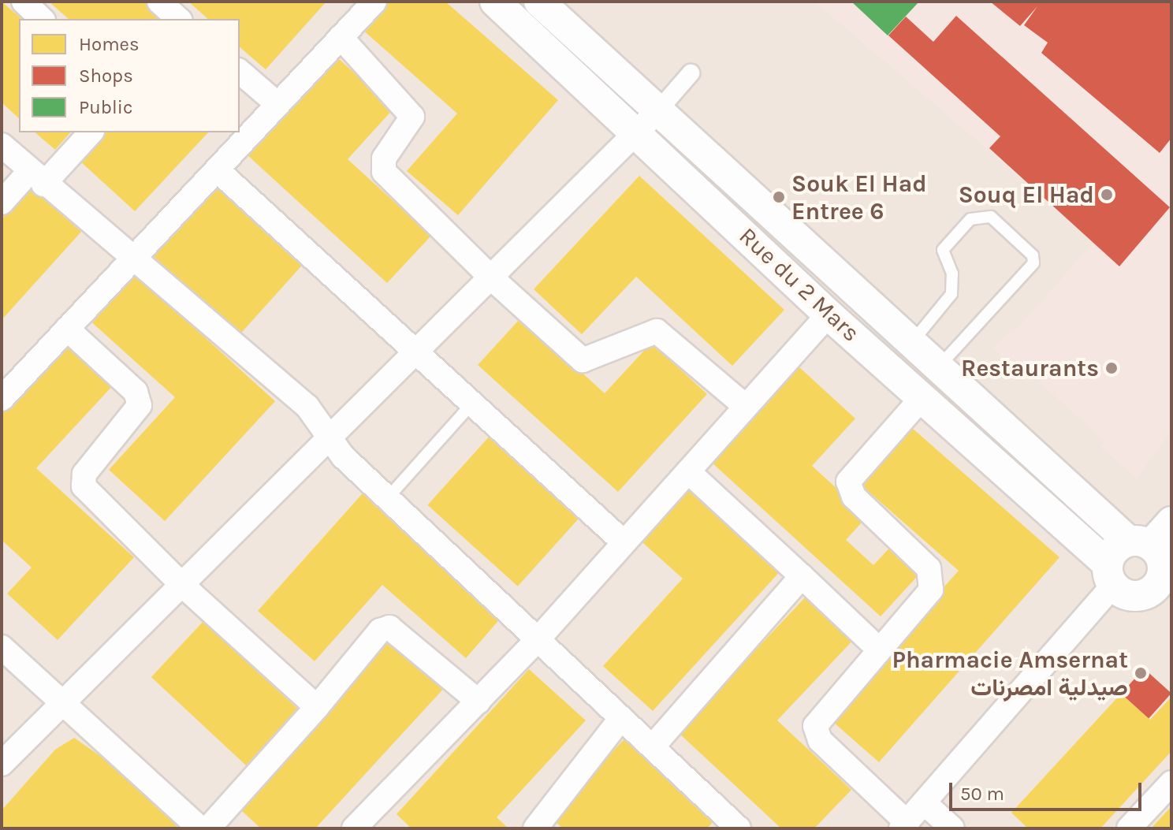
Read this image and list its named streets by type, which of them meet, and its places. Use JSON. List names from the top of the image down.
{
  "streets": {
    "street": ["Rue du 2 Mars"]
  },
  "places": [
    "Souq El Had",
    "Souk El Had Entree 6",
    "Restaurants",
    "Pharmacie Amsernat صيدلية امصرنات"
  ],
  "legend": ["Homes", "Shops", "Public"],
  "scale_bar": "50 m"
}
